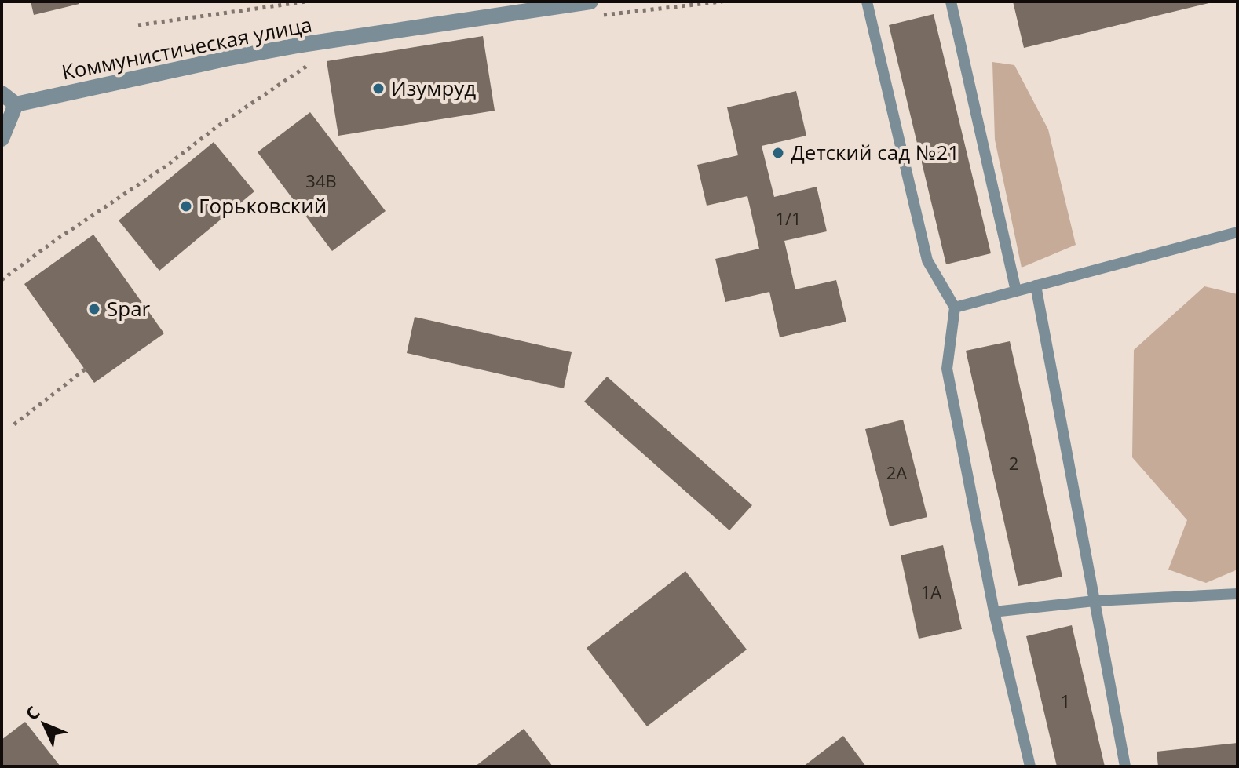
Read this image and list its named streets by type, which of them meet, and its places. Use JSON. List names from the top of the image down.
{
  "streets": {
    "street": ["Коммунистическая улица"]
  },
  "places": [
    "Изумруд",
    "Детский сад №21",
    "Горьковский",
    "Spar"
  ],
  "house_numbers": [
    "34В",
    "1/1",
    "2",
    "2А",
    "1А",
    "1"
  ],
  "north": "top left"
}
